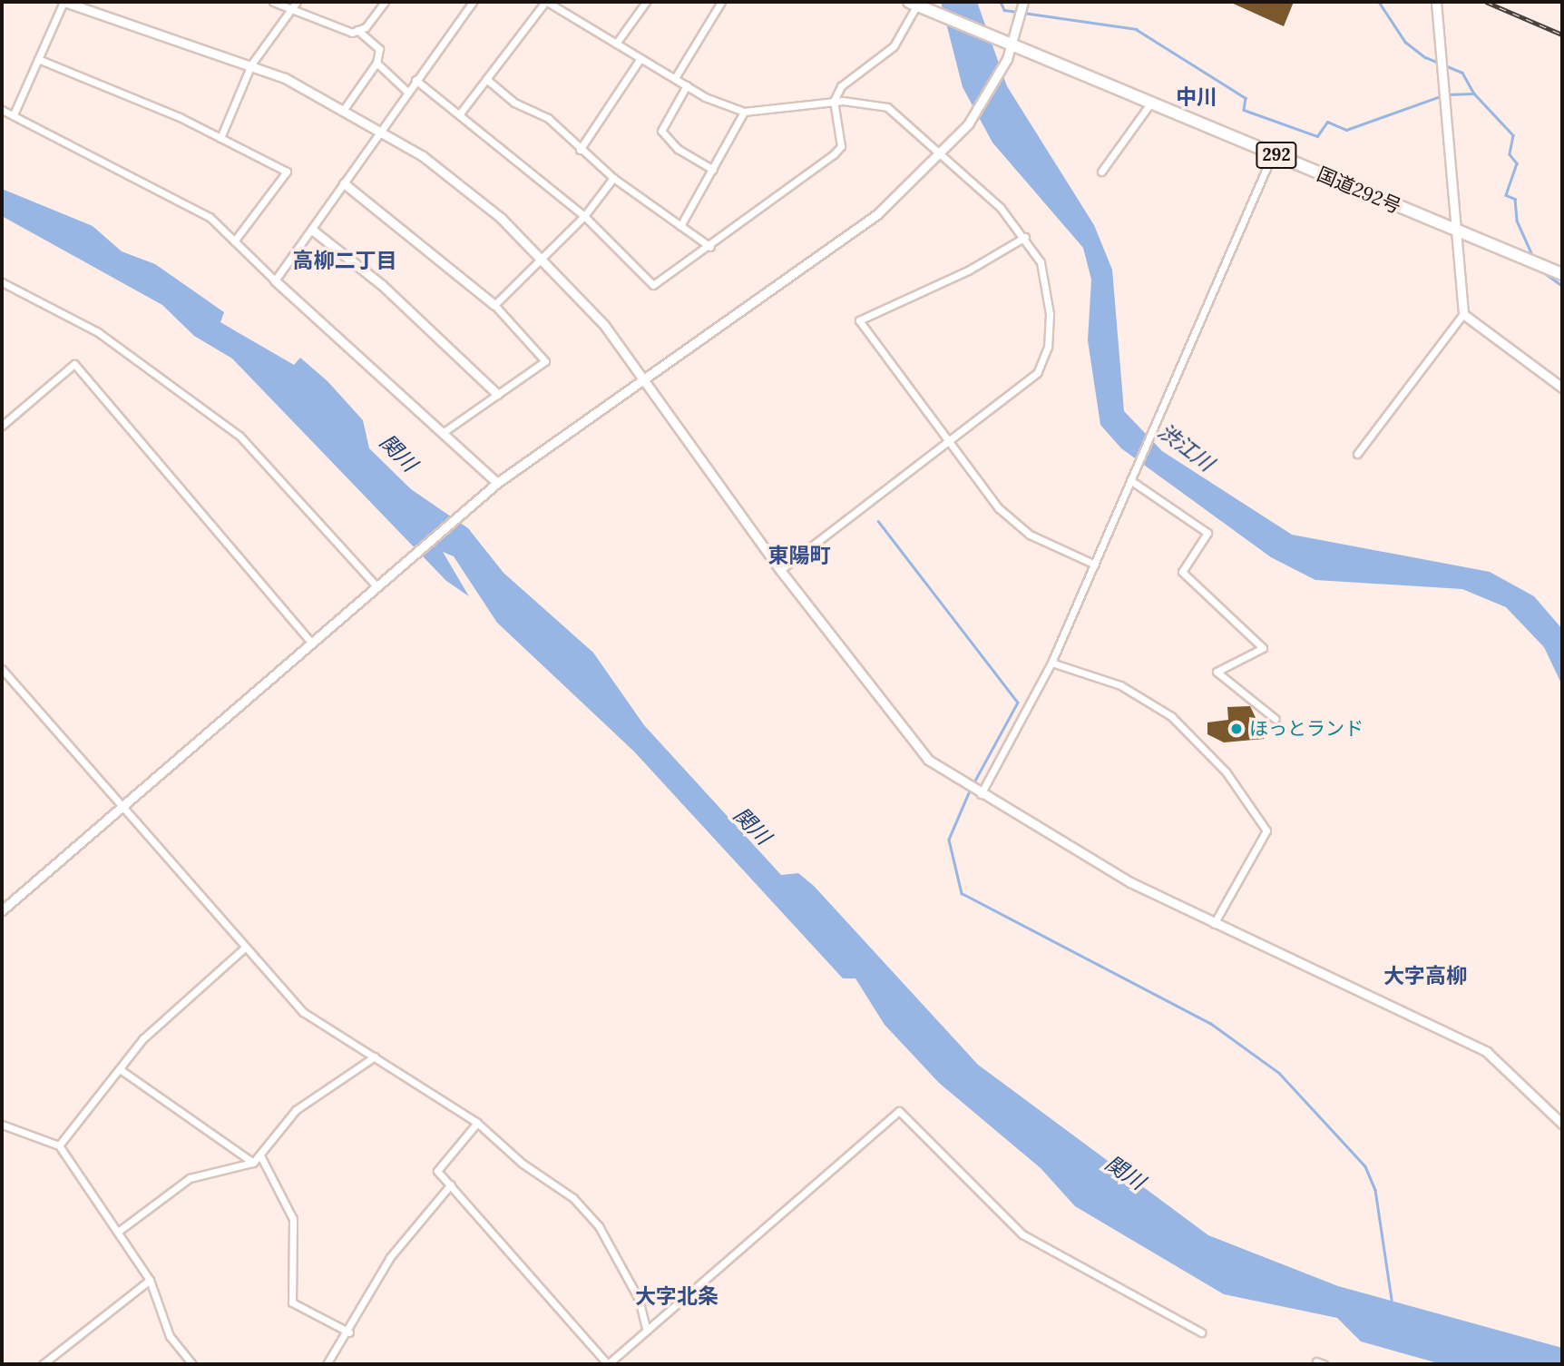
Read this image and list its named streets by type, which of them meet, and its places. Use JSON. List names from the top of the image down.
{
  "streets": {
    "highway": ["292", "国道292号"]
  },
  "districts": [
    "中川",
    "高柳二丁目",
    "東陽町",
    "大字高柳",
    "大字北条"
  ],
  "water": ["渋江川", "関川"],
  "places": ["ほっとランド"]
}
